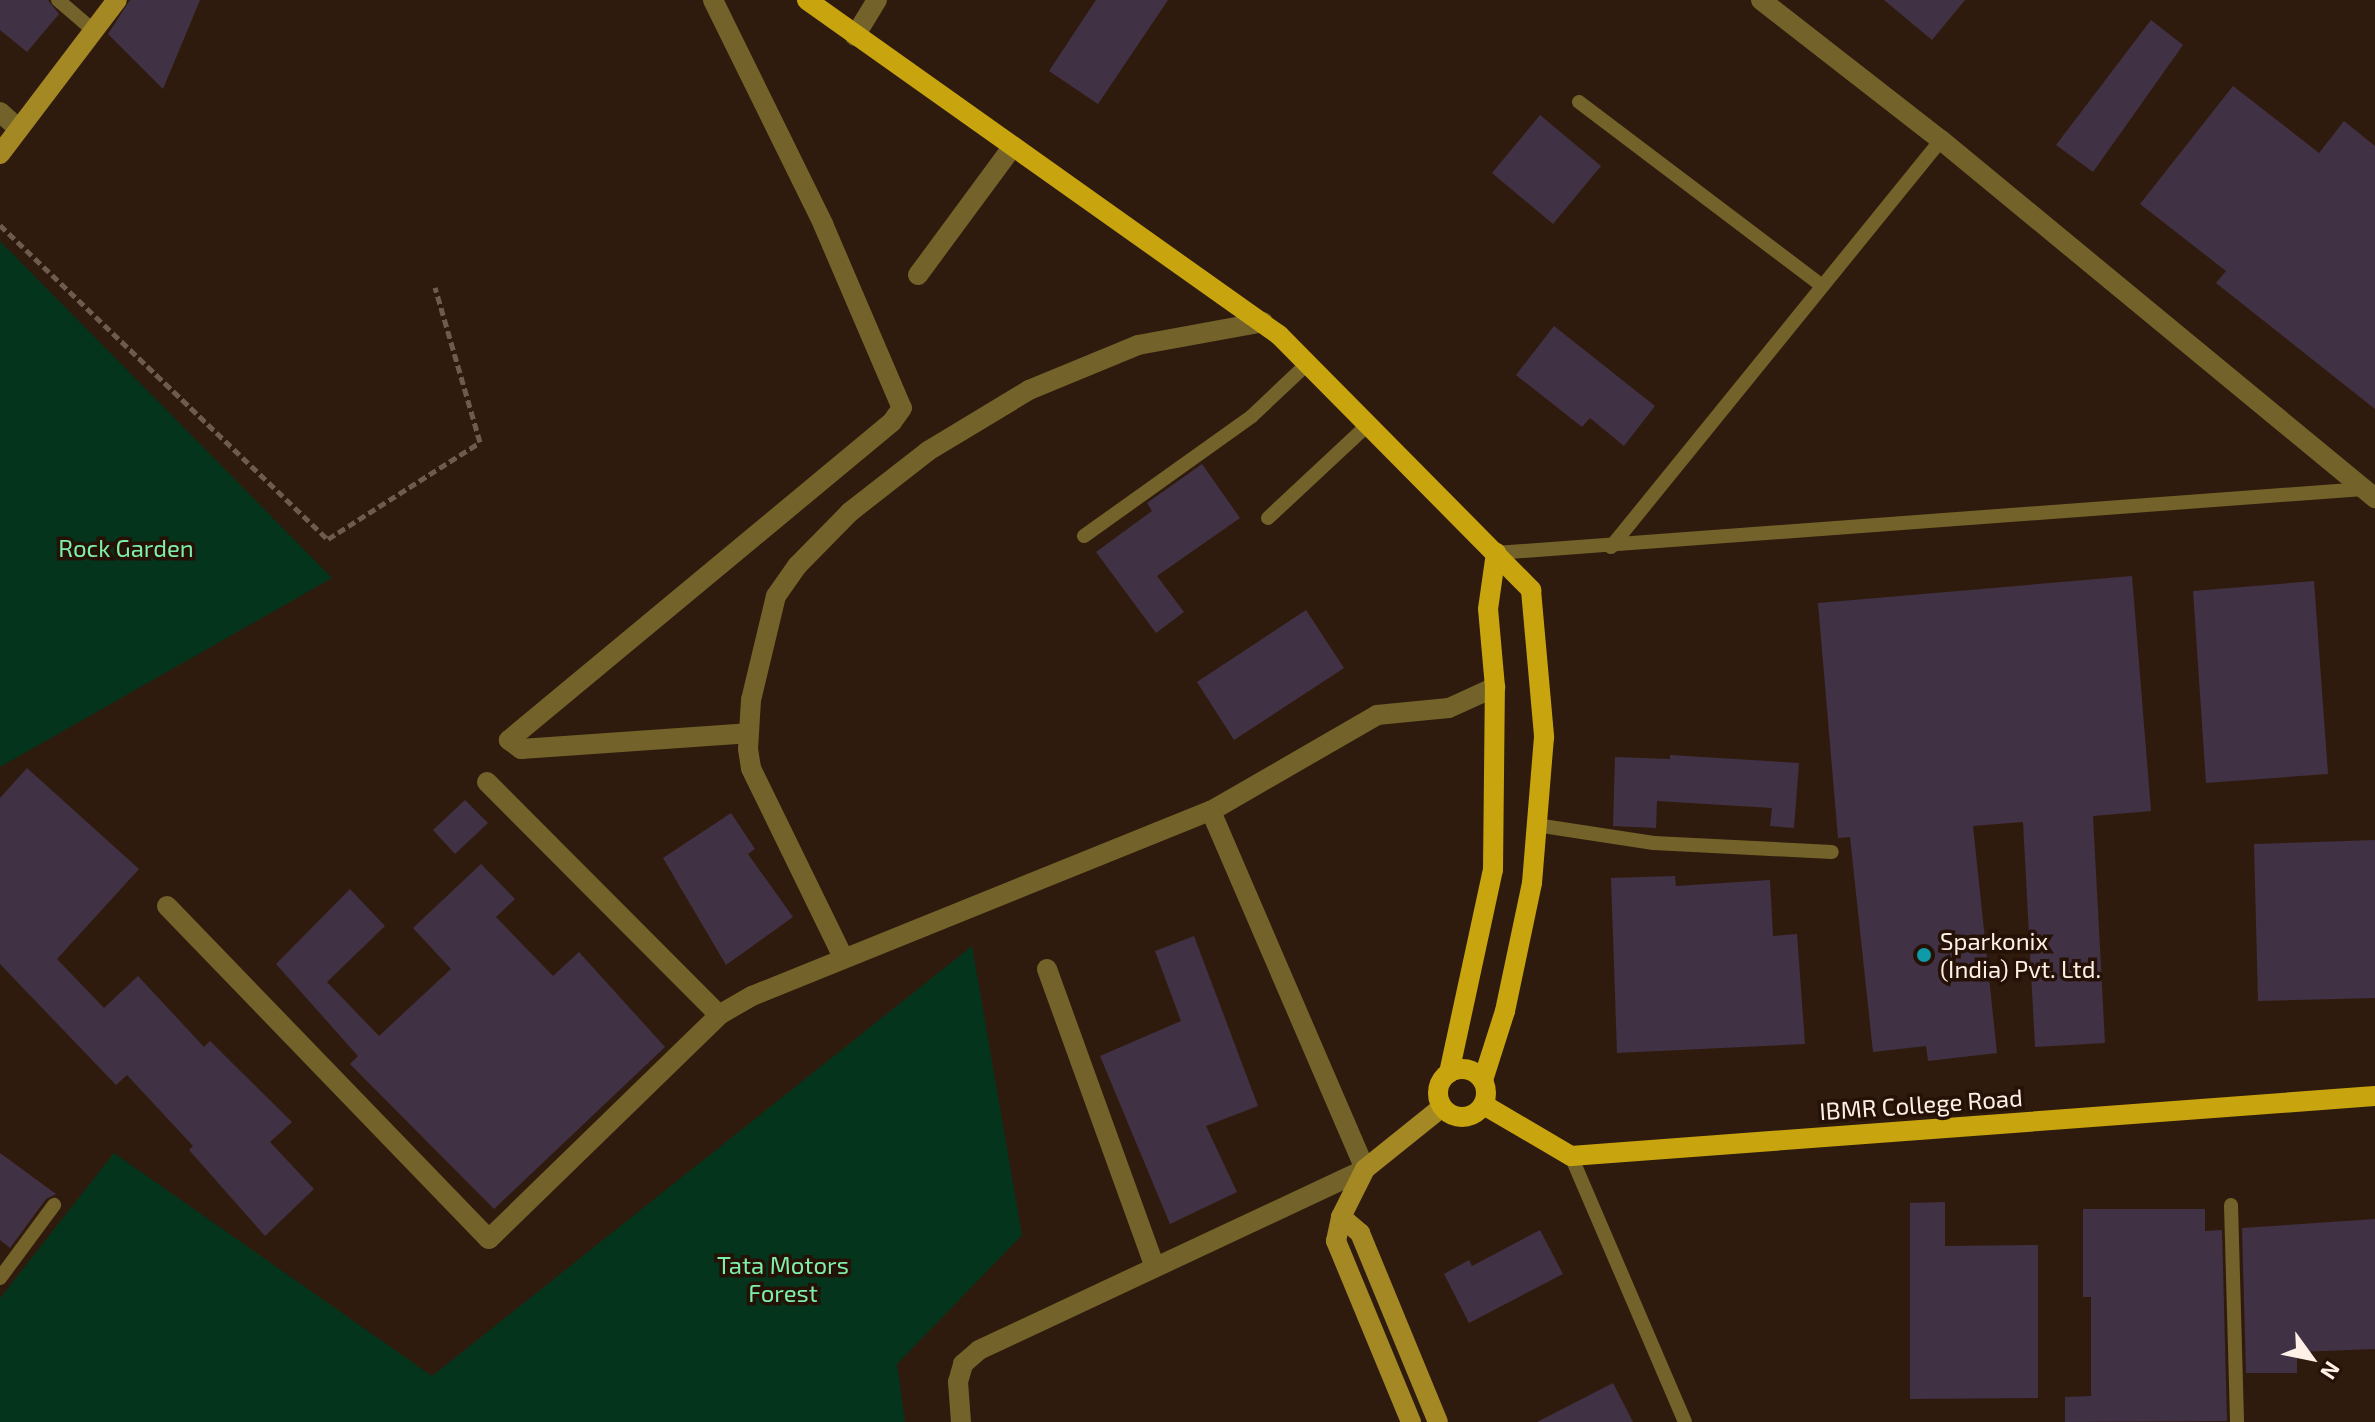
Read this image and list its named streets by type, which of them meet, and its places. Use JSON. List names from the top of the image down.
{
  "streets": {
    "main road": ["IBMR College Road"]
  },
  "parks": ["Rock Garden", "Tata Motors Forest"],
  "places": ["Sparkonix (India) Pvt. Ltd."],
  "north": "bottom right"
}
